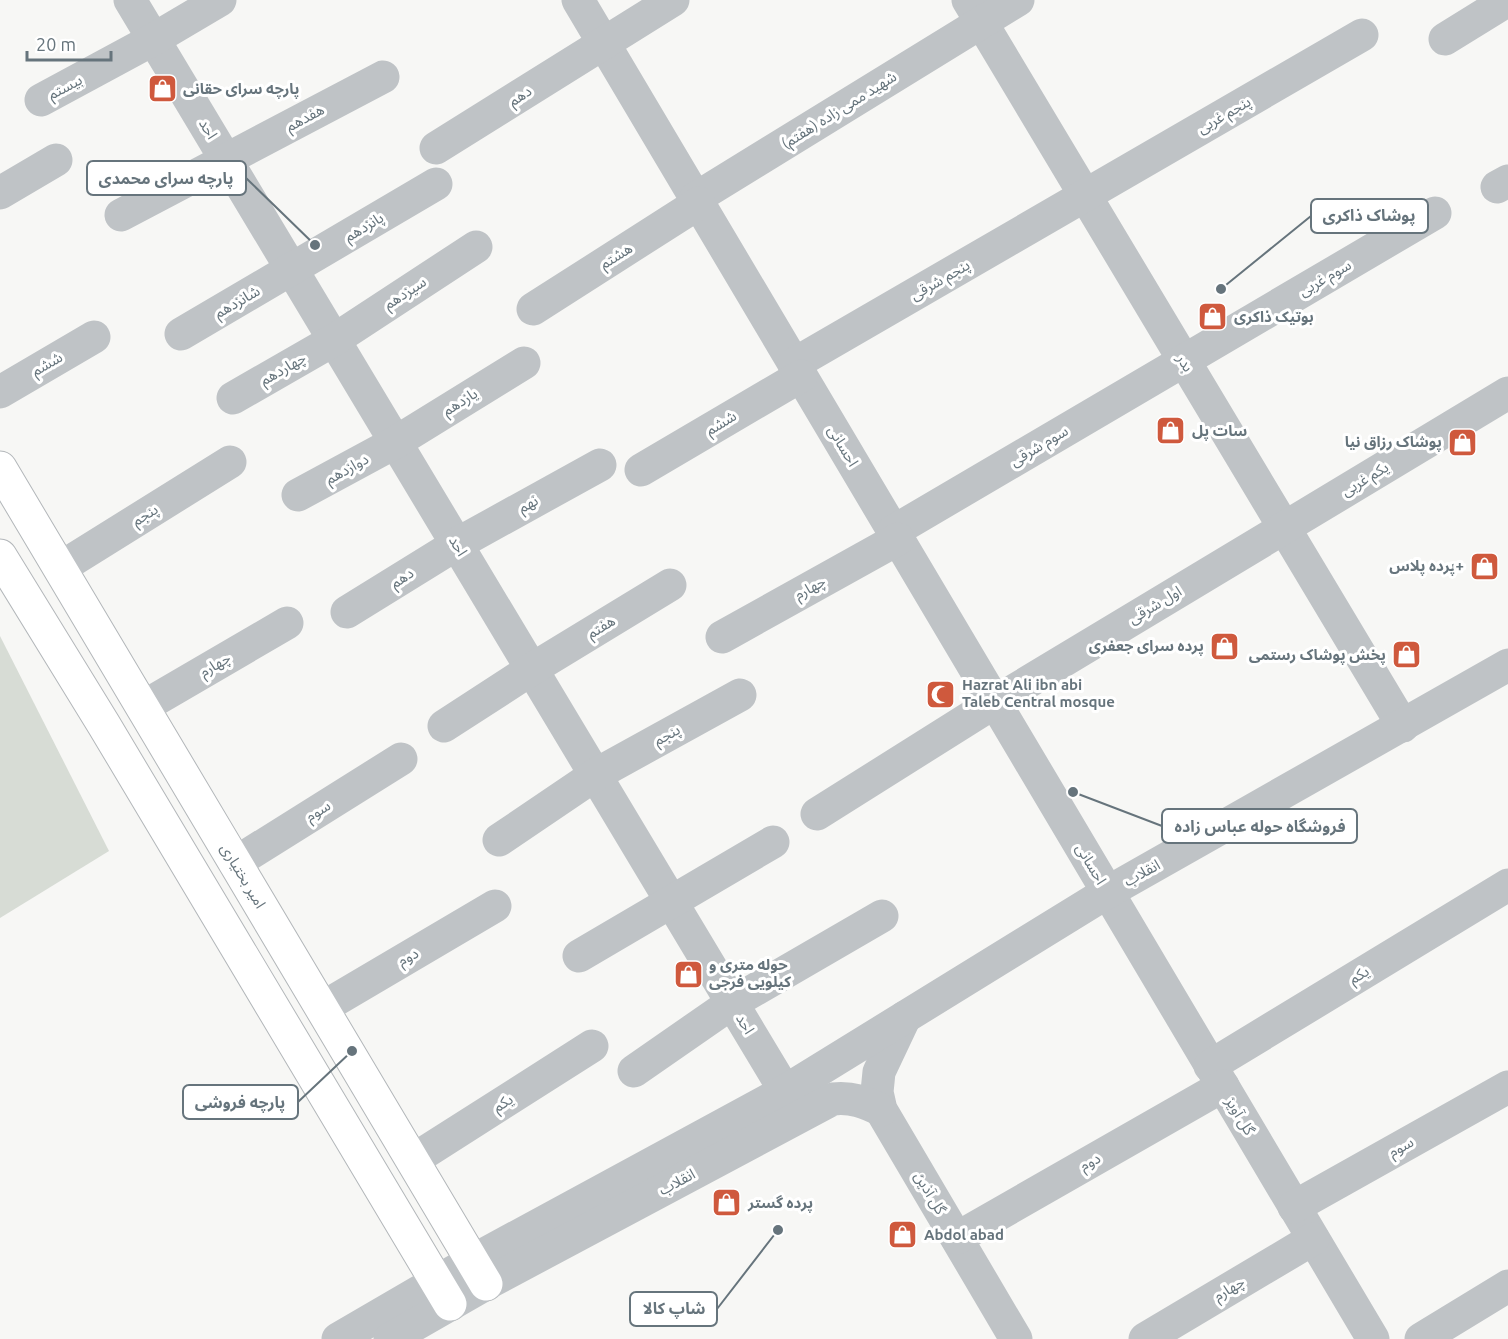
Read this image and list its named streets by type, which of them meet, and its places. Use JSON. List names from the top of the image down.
{
  "streets": {
    "main road": ["امیر بختیاری"],
    "street": [
      "بیستم",
      "دهم",
      "شهید ممی زاده (هفتم)",
      "پنجم غربی",
      "هفدهم",
      "احد",
      "پانزدهم",
      "هشتم",
      "سوم غربی",
      "پنجم شرقی",
      "سیزدهم",
      "شانزدهم",
      "بدر",
      "ششم",
      "چهاردهم",
      "یازدهم",
      "احسانی",
      "سوم شرقی",
      "دوازدهم",
      "یکم غربی",
      "نهم",
      "پنجم",
      "چهارم",
      "اول شرقی",
      "هفتم",
      "سوم",
      "انقلاب",
      "دوم",
      "یکم",
      "گل آویز",
      "گل آذین"
    ]
  },
  "crossings": [
    ["بیستم", "احد"],
    ["دهم", "احد"],
    ["دهم", "احسانی"],
    ["دهم", "نهم"],
    ["شهید ممی زاده (هفتم)", "هشتم"],
    ["شهید ممی زاده (هفتم)", "بدر"],
    ["شهید ممی زاده (هفتم)", "احسانی"],
    ["پنجم غربی", "پنجم شرقی"],
    ["پنجم غربی", "بدر"],
    ["هفدهم", "احد"],
    ["احد", "پانزدهم"],
    ["احد", "سیزدهم"],
    ["احد", "شانزدهم"],
    ["احد", "چهاردهم"],
    ["احد", "یازدهم"],
    ["احد", "دوازدهم"],
    ["احد", "نهم"],
    ["احد", "پنجم"],
    ["احد", "هفتم"],
    ["احد", "انقلاب"],
    ["پانزدهم", "شانزدهم"],
    ["هشتم", "احسانی"],
    ["سوم غربی", "بدر"],
    ["سوم غربی", "سوم شرقی"],
    ["پنجم شرقی", "بدر"],
    ["پنجم شرقی", "ششم"],
    ["پنجم شرقی", "احسانی"],
    ["سیزدهم", "چهاردهم"],
    ["بدر", "سوم شرقی"],
    ["بدر", "یکم غربی"],
    ["بدر", "اول شرقی"],
    ["بدر", "انقلاب"],
    ["ششم", "احسانی"],
    ["یازدهم", "دوازدهم"],
    ["احسانی", "سوم شرقی"],
    ["احسانی", "چهارم"],
    ["احسانی", "اول شرقی"],
    ["احسانی", "انقلاب"],
    ["احسانی", "گل آویز"],
    ["سوم شرقی", "چهارم"],
    ["یکم غربی", "اول شرقی"],
    ["پنجم", "امیر بختیاری"],
    ["چهارم", "امیر بختیاری"],
    ["چهارم", "گل آویز"],
    ["سوم", "امیر بختیاری"],
    ["سوم", "گل آویز"],
    ["انقلاب", "امیر بختیاری"],
    ["انقلاب", "گل آویز"],
    ["انقلاب", "گل آذین"],
    ["امیر بختیاری", "دوم"],
    ["امیر بختیاری", "یکم"],
    ["دوم", "یکم"],
    ["دوم", "گل آویز"],
    ["دوم", "گل آذین"],
    ["یکم", "گل آویز"]
  ],
  "places": {
    "shop": [
      "پارچه سرای حقانی",
      "بوتیک ذاکری",
      "سات پل",
      "پوشاک رزاق نیا",
      "پرده پلاس+",
      "پرده سرای جعفری",
      "پخش پوشاک رستمی",
      "حوله متری و کیلویی فرجی",
      "پرده گستر",
      "Abdol abad"
    ],
    "other": [
      "پارچه سرای محمدی",
      "پوشاک ذاکری",
      "فروشگاه حوله عباس زاده",
      "پارچه فروشی",
      "شاپ کالا"
    ],
    "mosque": ["Hazrat Ali ibn abi Taleb Central mosque"]
  },
  "scale_bar": "20 m"
}
